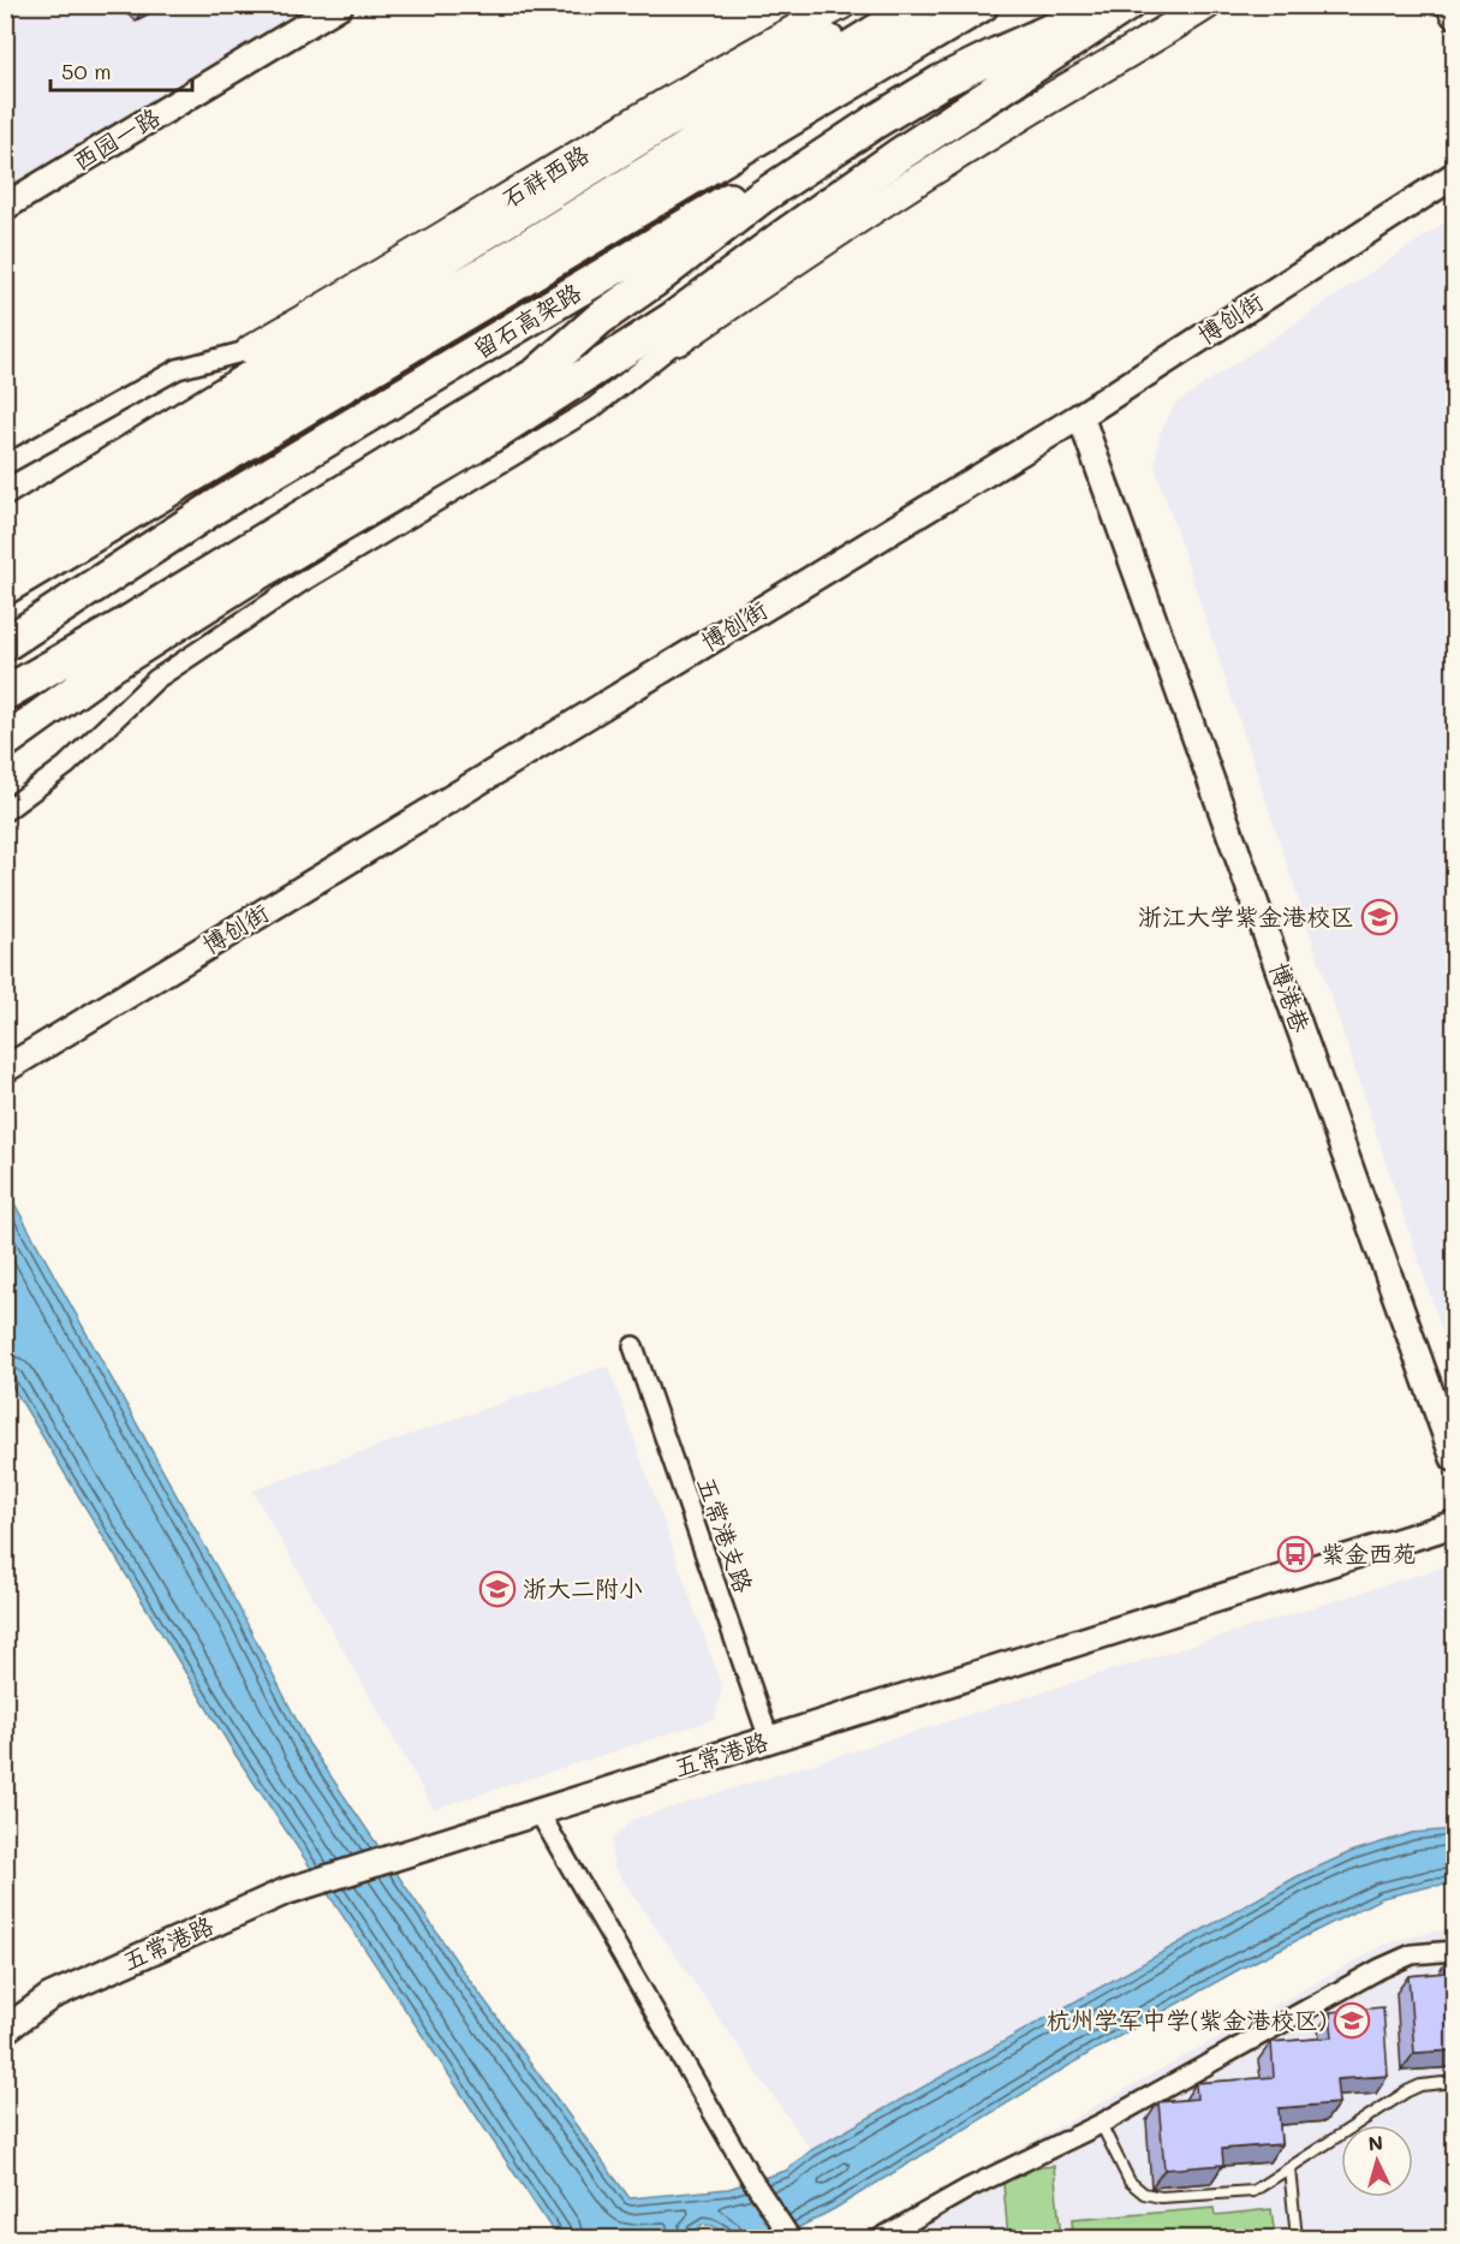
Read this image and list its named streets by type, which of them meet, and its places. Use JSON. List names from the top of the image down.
{
  "streets": {
    "highway": ["留石高架路"],
    "main road": ["石祥西路"],
    "street": [
      "西园一路",
      "博创街",
      "博港巷",
      "五常港支路",
      "五常港路"
    ]
  },
  "crossings": [
    ["博创街", "博港巷"],
    ["五常港支路", "五常港路"]
  ],
  "places": {
    "school or university": ["浙江大学紫金港校区", "浙大二附小", "杭州学军中学(紫金港校区)"],
    "bus stop": ["紫金西苑"]
  },
  "scale_bar": "50 m",
  "north": "top"
}
